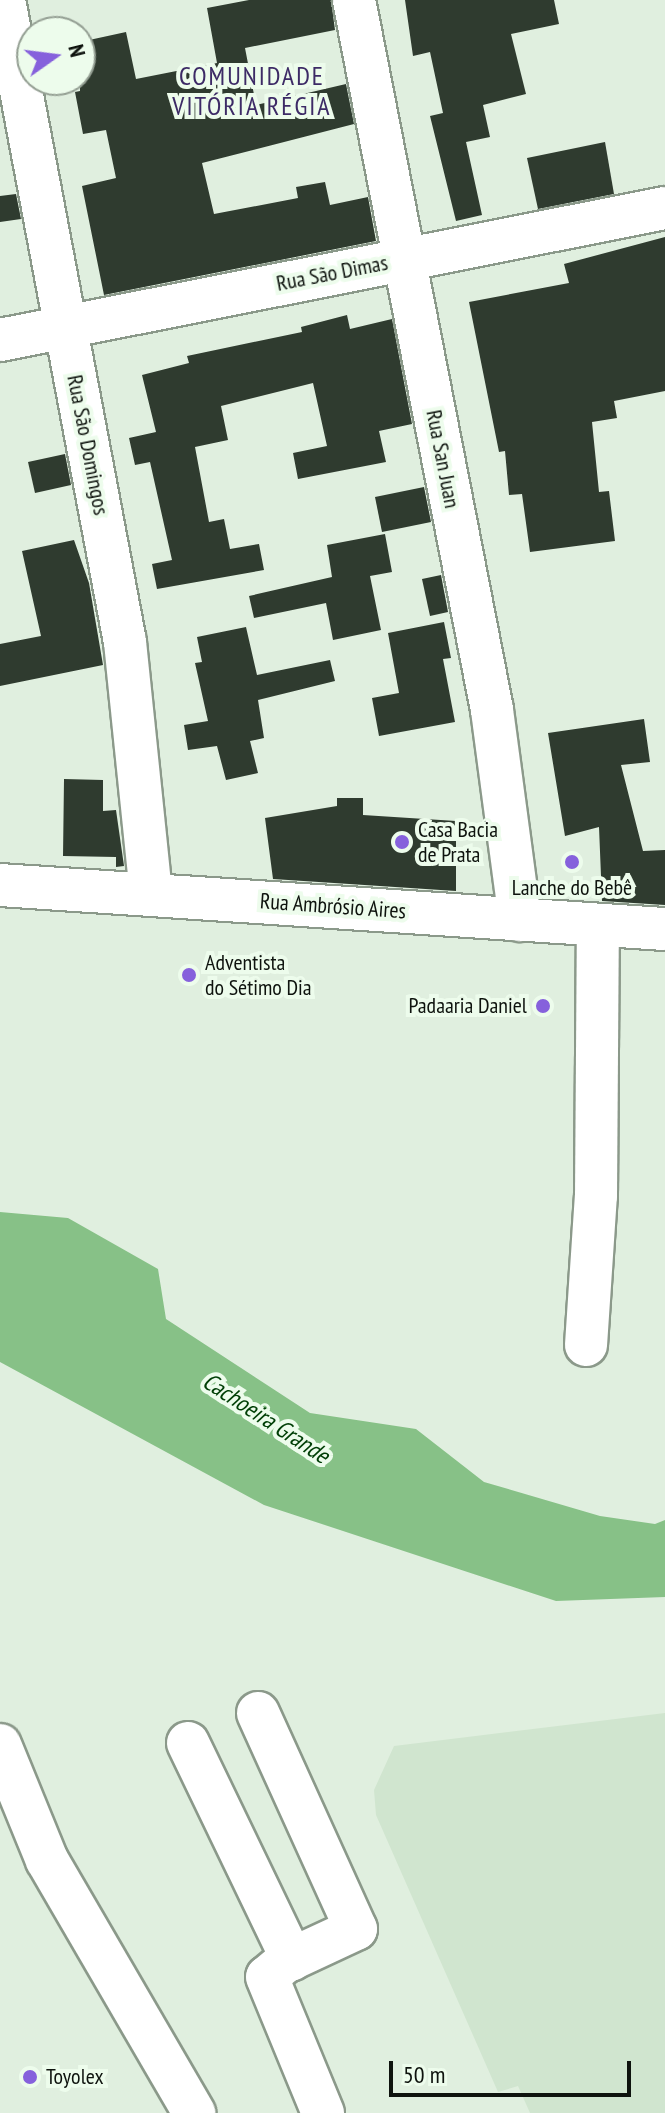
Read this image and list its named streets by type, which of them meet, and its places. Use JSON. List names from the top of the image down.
{
  "streets": {
    "street": [
      "Rua São Dimas",
      "Rua São Domingos",
      "Rua San Juan",
      "Rua Ambrósio Aires"
    ]
  },
  "crossings": [
    ["Rua São Dimas", "Rua São Domingos"],
    ["Rua São Dimas", "Rua San Juan"],
    ["Rua São Domingos", "Rua Ambrósio Aires"],
    ["Rua San Juan", "Rua Ambrósio Aires"]
  ],
  "districts": ["COMUNIDADE VITÓRIA RÉGIA"],
  "water": ["Cachoeira Grande"],
  "places": [
    "Casa Bacia de Prata",
    "Lanche do Bebê",
    "Adventista do Sétimo Dia",
    "Padaaria Daniel",
    "Toyolex"
  ],
  "scale_bar": "50 m",
  "north": "right"
}
